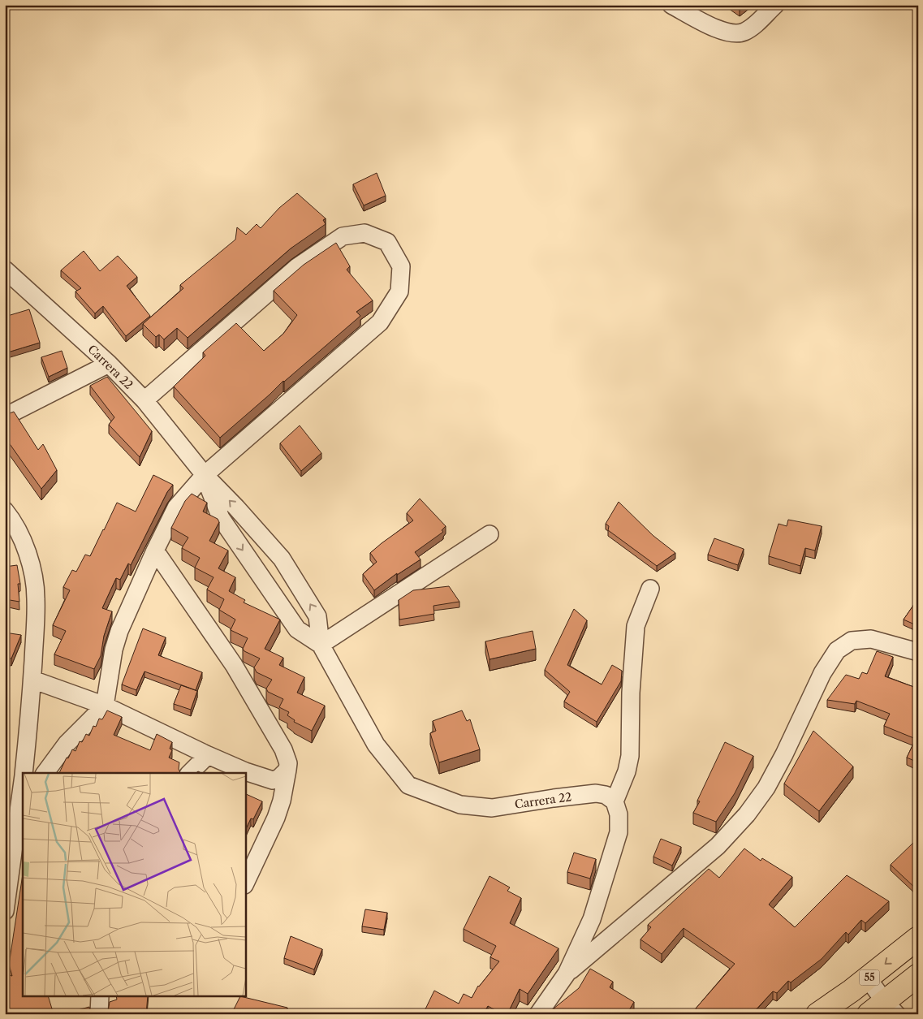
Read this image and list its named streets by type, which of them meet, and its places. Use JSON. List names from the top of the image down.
{
  "streets": {
    "highway": ["55"],
    "street": ["Carrera 22"]
  }
}
